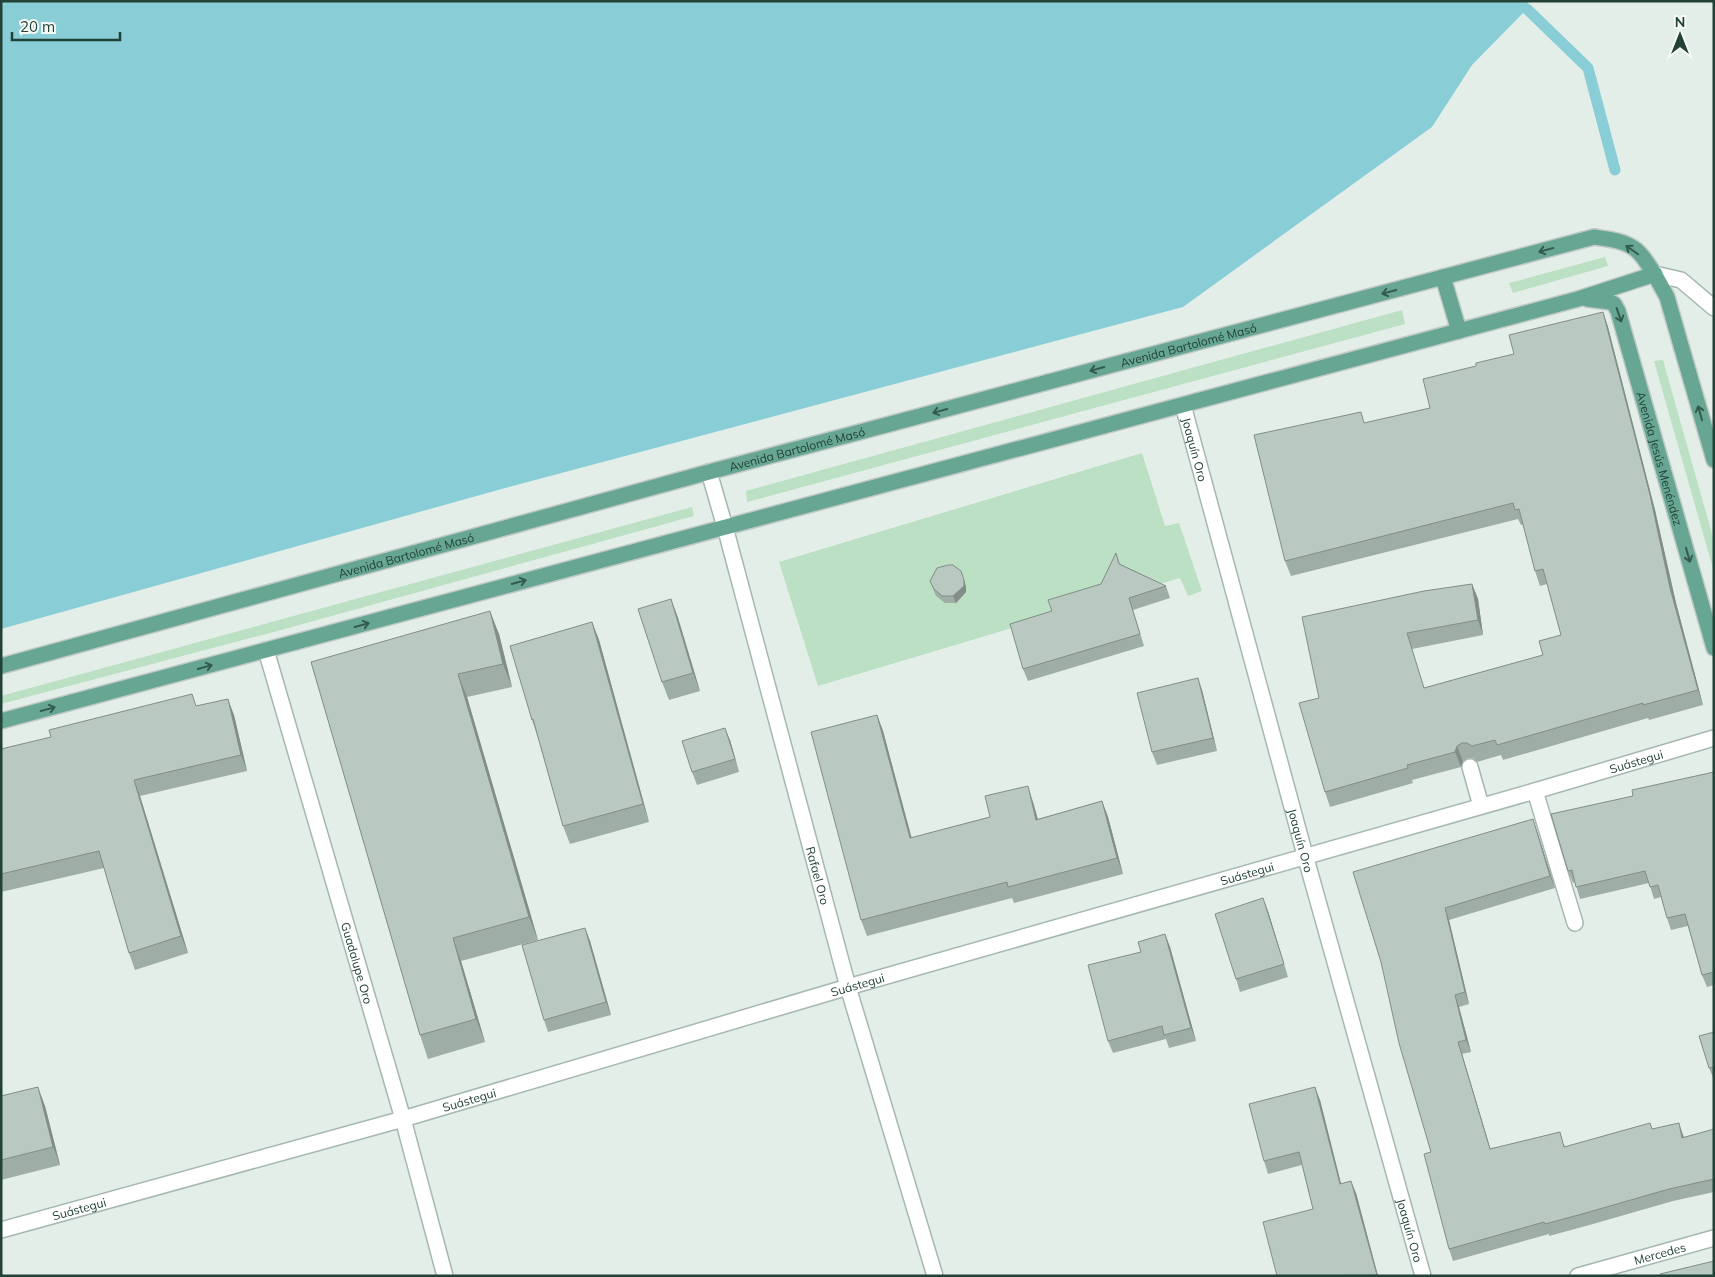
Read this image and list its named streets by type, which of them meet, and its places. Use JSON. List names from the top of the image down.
{
  "streets": {
    "main road": ["Avenida Bartolomé Masó", "Avenida Jesús Menéndez"],
    "street": [
      "Joaquín Oro",
      "Suástegui",
      "Rafael Oro",
      "Guadalupe Oro",
      "Mercedes"
    ]
  },
  "crossings": [
    ["Avenida Bartolomé Masó", "Rafael Oro"],
    ["Joaquín Oro", "Suástegui"],
    ["Suástegui", "Rafael Oro"],
    ["Suástegui", "Guadalupe Oro"]
  ],
  "scale_bar": "20 m",
  "north": "top"
}
